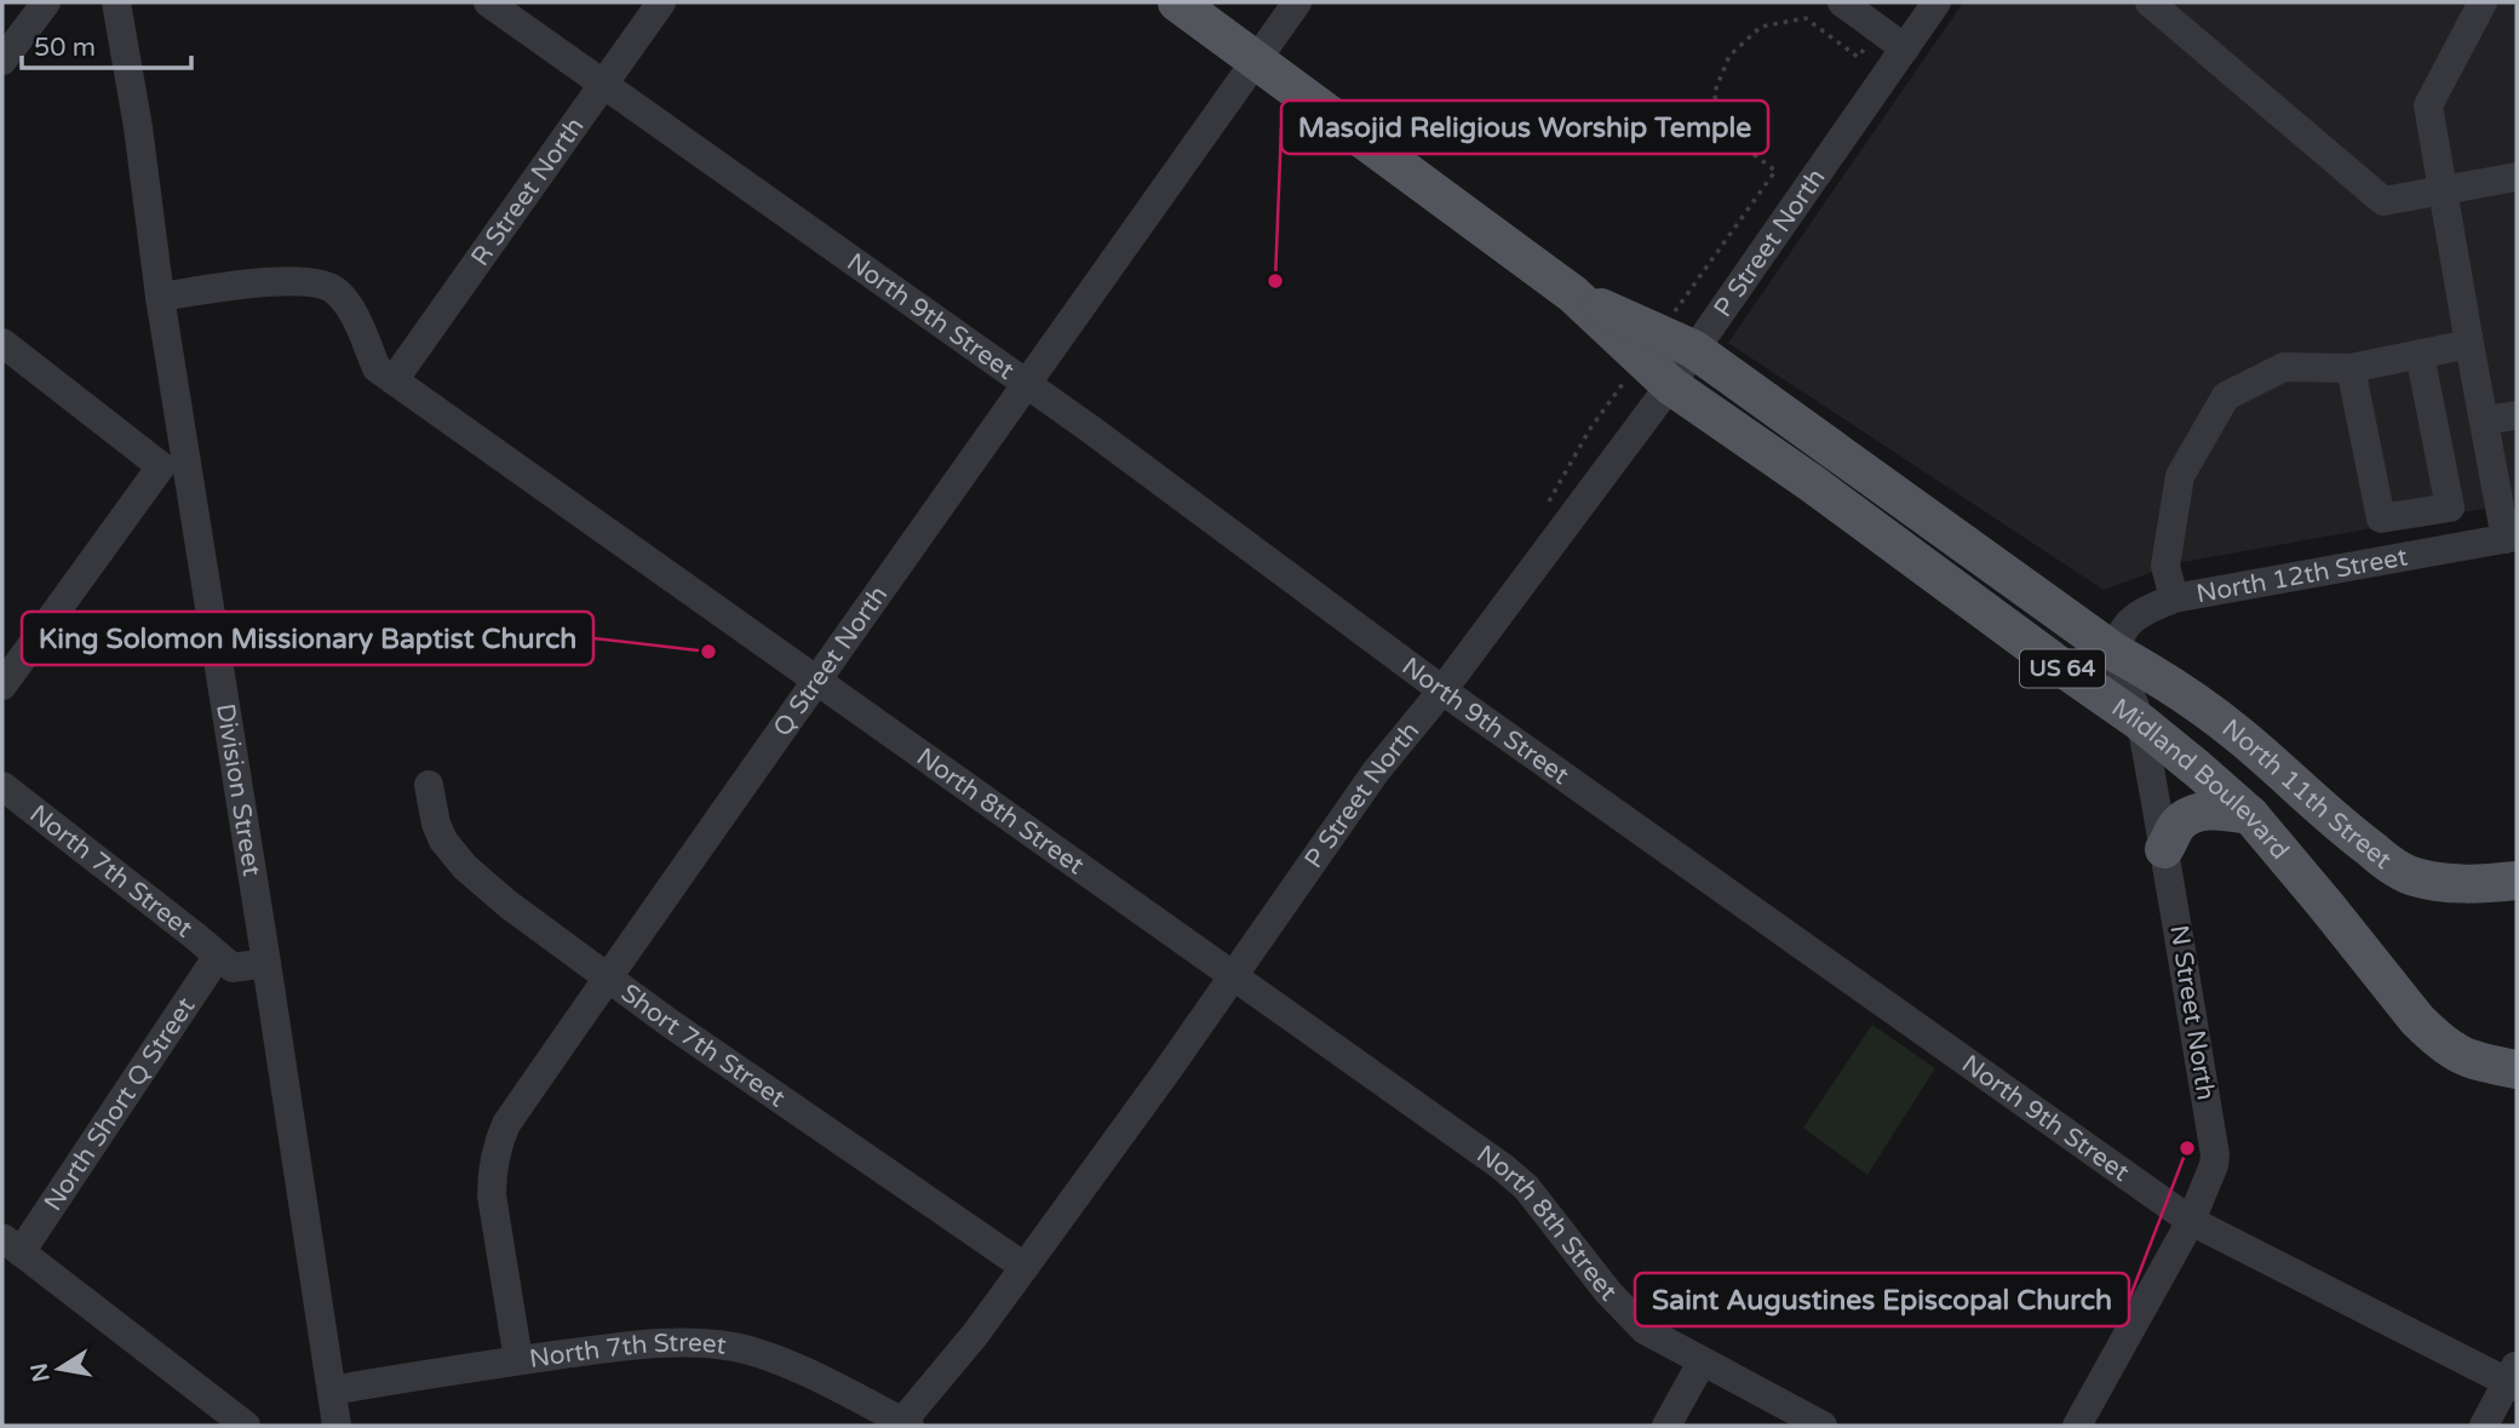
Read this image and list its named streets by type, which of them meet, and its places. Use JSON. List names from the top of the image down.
{
  "streets": {
    "main road": ["US 64", "Midland Boulevard", "North 11th Street"],
    "street": [
      "R Street North",
      "P Street North",
      "North 9th Street",
      "North 12th Street",
      "Q Street North",
      "Division Street",
      "North 8th Street",
      "North 7th Street",
      "N Street North",
      "Short 7th Street",
      "North Short Q Street"
    ]
  },
  "crossings": [
    ["R Street North", "North 9th Street"],
    ["R Street North", "North 8th Street"],
    ["P Street North", "North 9th Street"],
    ["P Street North", "Midland Boulevard"],
    ["P Street North", "North 8th Street"],
    ["P Street North", "North 7th Street"],
    ["P Street North", "Short 7th Street"],
    ["North 9th Street", "Q Street North"],
    ["North 9th Street", "N Street North"],
    ["North 12th Street", "Midland Boulevard"],
    ["North 12th Street", "North 11th Street"],
    ["North 12th Street", "N Street North"],
    ["Q Street North", "Midland Boulevard"],
    ["Q Street North", "North 8th Street"],
    ["Q Street North", "North 7th Street"],
    ["Q Street North", "Short 7th Street"],
    ["Midland Boulevard", "North 11th Street"],
    ["Midland Boulevard", "N Street North"],
    ["Division Street", "North 8th Street"],
    ["Division Street", "North 7th Street"],
    ["North 11th Street", "N Street North"],
    ["North 7th Street", "North Short Q Street"]
  ],
  "places": ["Masojid Religious Worship Temple", "King Solomon Missionary Baptist Church", "Saint Augustines Episcopal Church"],
  "scale_bar": "50 m",
  "north": "left"
}
